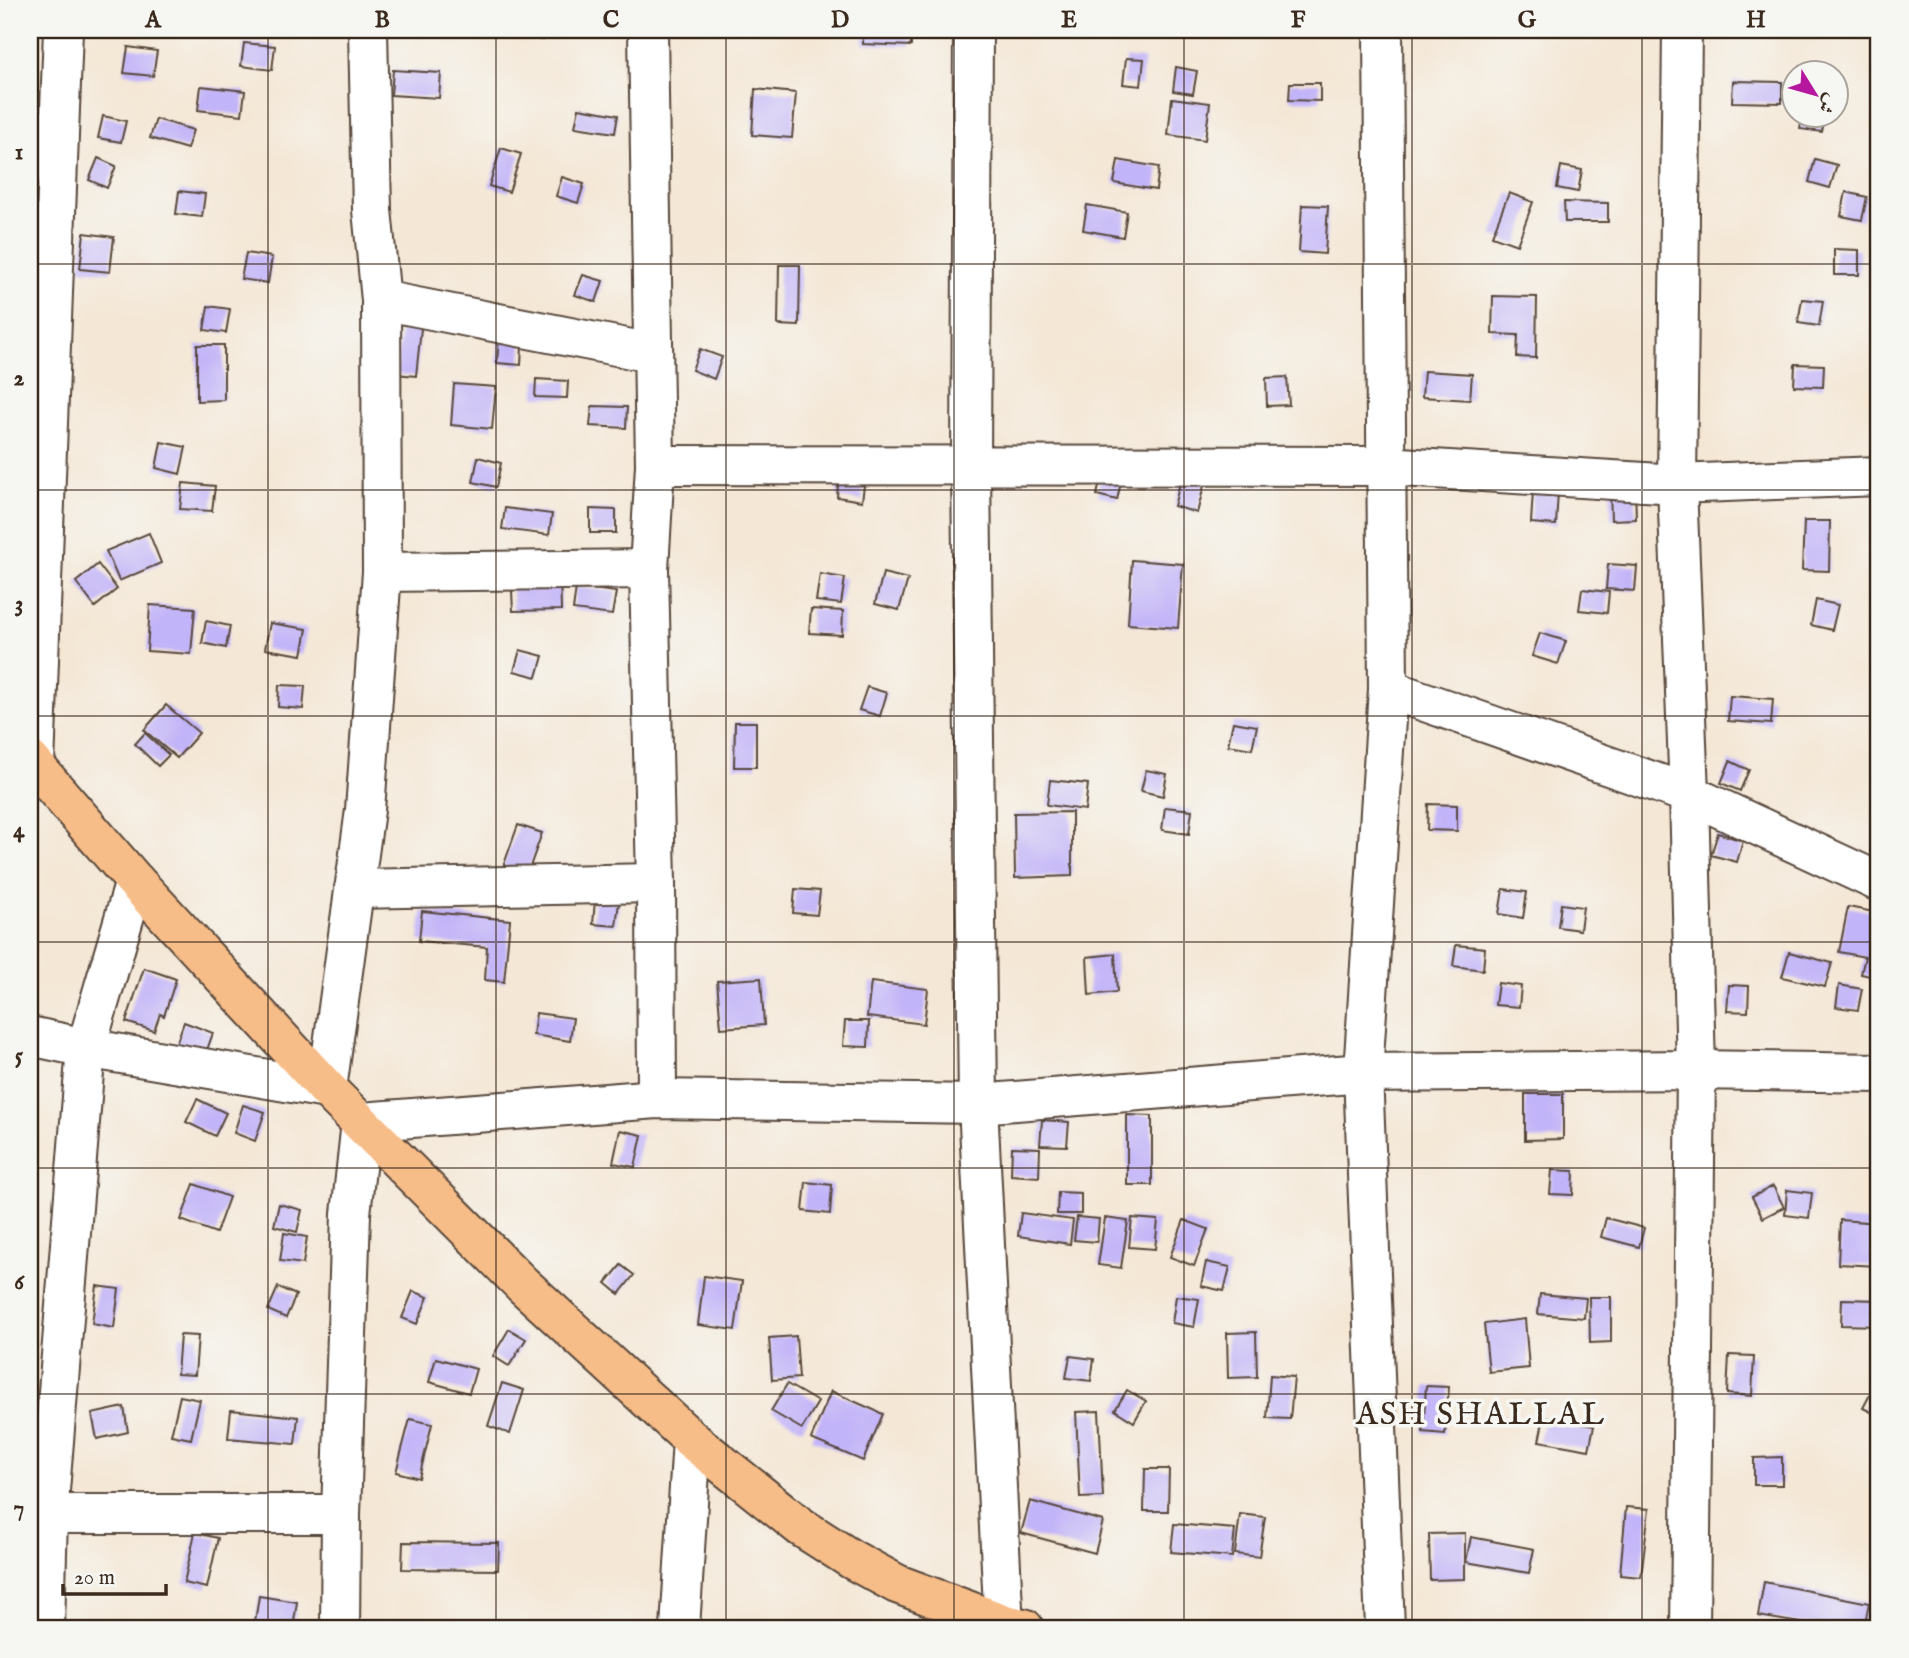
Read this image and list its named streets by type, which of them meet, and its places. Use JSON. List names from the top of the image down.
{
  "districts": ["ASH SHALLAL"],
  "scale_bar": "20 m",
  "north": "bottom right",
  "grid": {
    "columns": [
      "A",
      "B",
      "C",
      "D",
      "E",
      "F",
      "G",
      "H"
    ],
    "rows": [
      "1",
      "2",
      "3",
      "4",
      "5",
      "6",
      "7"
    ]
  }
}
